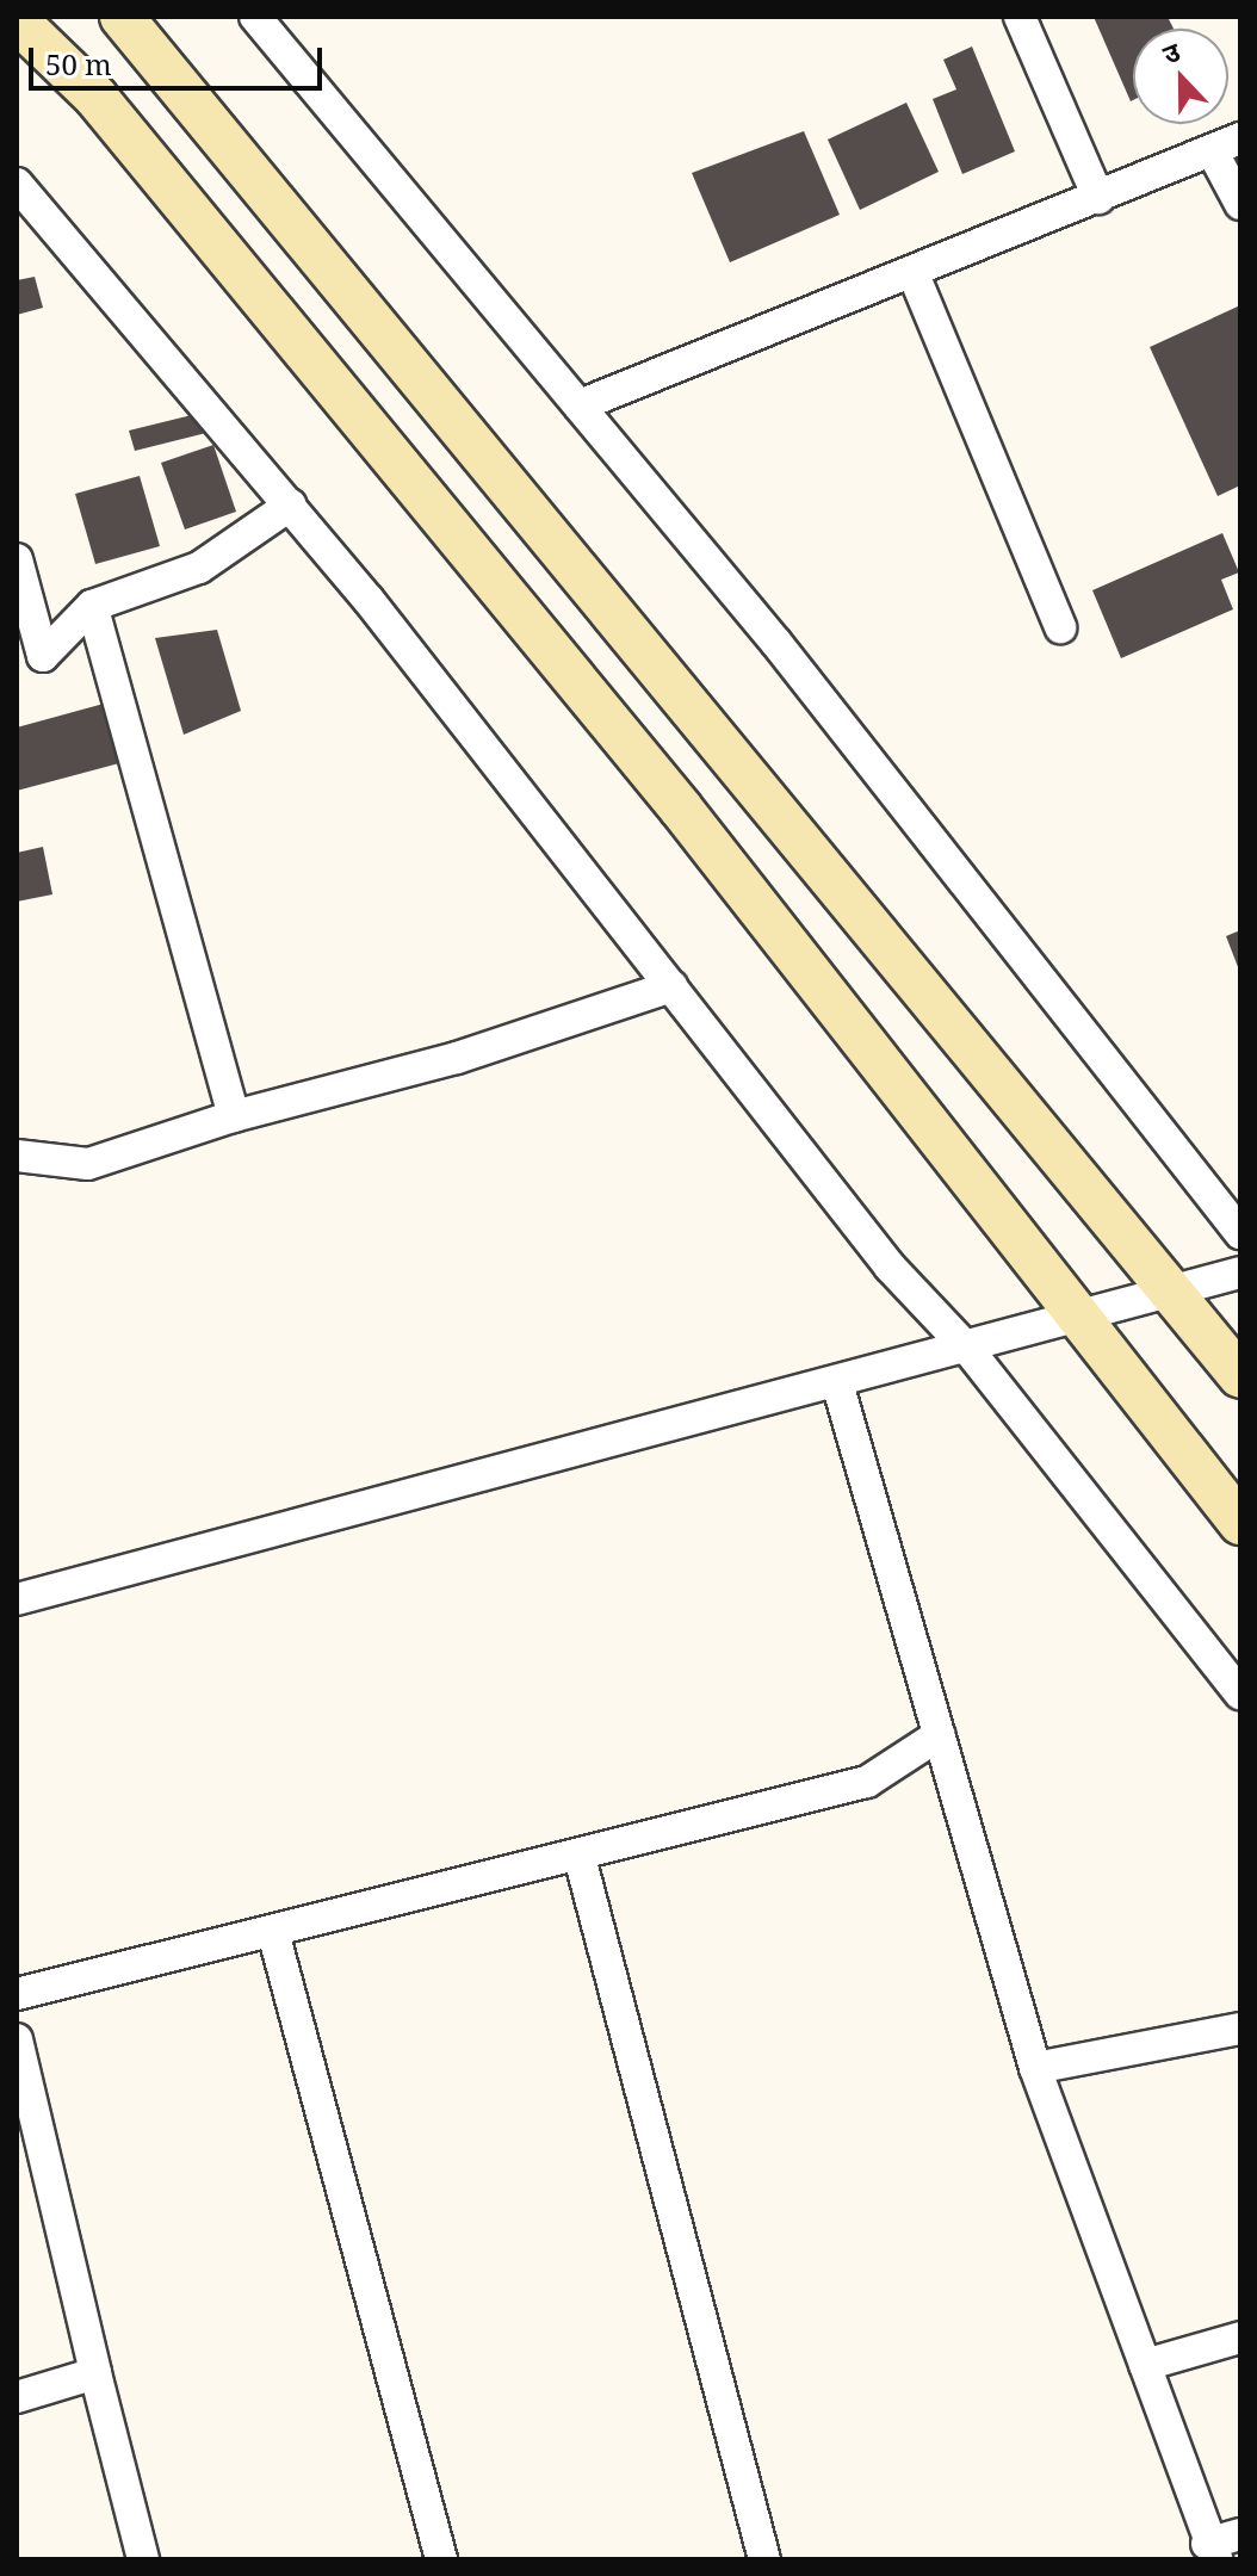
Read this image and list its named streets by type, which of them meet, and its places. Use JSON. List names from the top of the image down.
{
  "scale_bar": "50 m",
  "north": "top"
}
